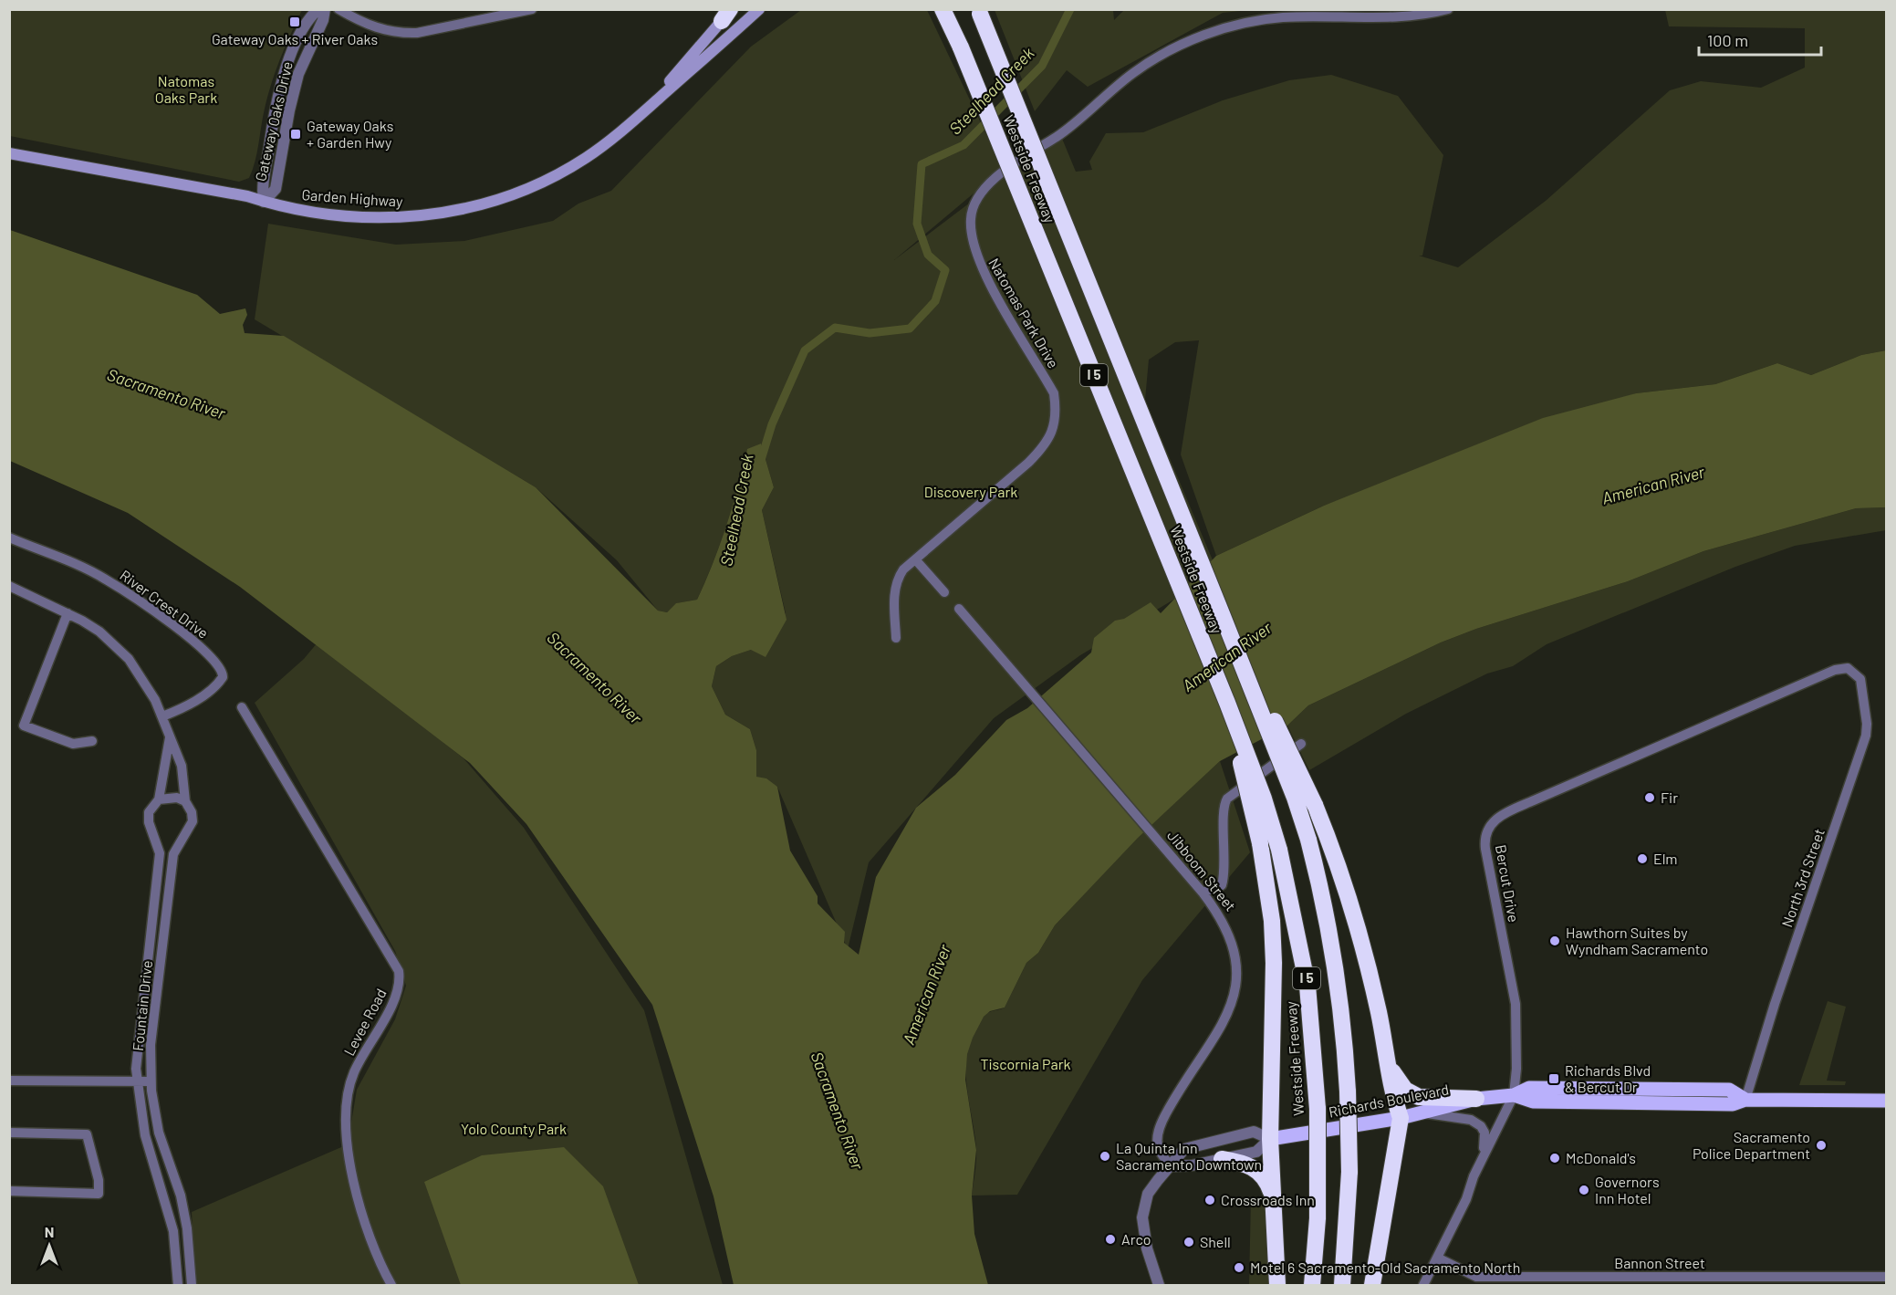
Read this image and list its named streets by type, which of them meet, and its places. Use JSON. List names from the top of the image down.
{
  "streets": {
    "highway": ["Westside Freeway", "I 5"],
    "main road": ["Garden Highway", "Richards Boulevard"],
    "street": [
      "Gateway Oaks Drive",
      "Natomas Park Drive",
      "River Crest Drive",
      "Jibboom Street",
      "North 3rd Street",
      "Bercut Drive",
      "Fountain Drive",
      "Levee Road",
      "Bannon Street"
    ]
  },
  "crossings": [
    ["Gateway Oaks Drive", "Garden Highway"],
    ["River Crest Drive", "Fountain Drive"],
    ["Jibboom Street", "Richards Boulevard"],
    ["North 3rd Street", "Bercut Drive"],
    ["North 3rd Street", "Richards Boulevard"],
    ["Bercut Drive", "Richards Boulevard"],
    ["Bercut Drive", "Bannon Street"]
  ],
  "water": ["Steelhead Creek", "Sacramento River", "American River"],
  "parks": [
    "Natomas Oaks Park",
    "Discovery Park",
    "Tiscornia Park",
    "Yolo County Park"
  ],
  "places": {
    "transit": ["Gateway Oaks + River Oaks", "Gateway Oaks + Garden Hwy", "Richards Blvd & Bercut Dr"],
    "other": [
      "Fir",
      "Elm",
      "Hawthorn Suites by Wyndham Sacramento",
      "Sacramento Police Department",
      "La Quinta Inn Sacramento Downtown",
      "McDonald's",
      "Governors Inn Hotel",
      "Crossroads Inn",
      "Arco",
      "Shell",
      "Motel 6 Sacramento-Old Sacramento North"
    ]
  },
  "scale_bar": "100 m",
  "north": "top"
}
